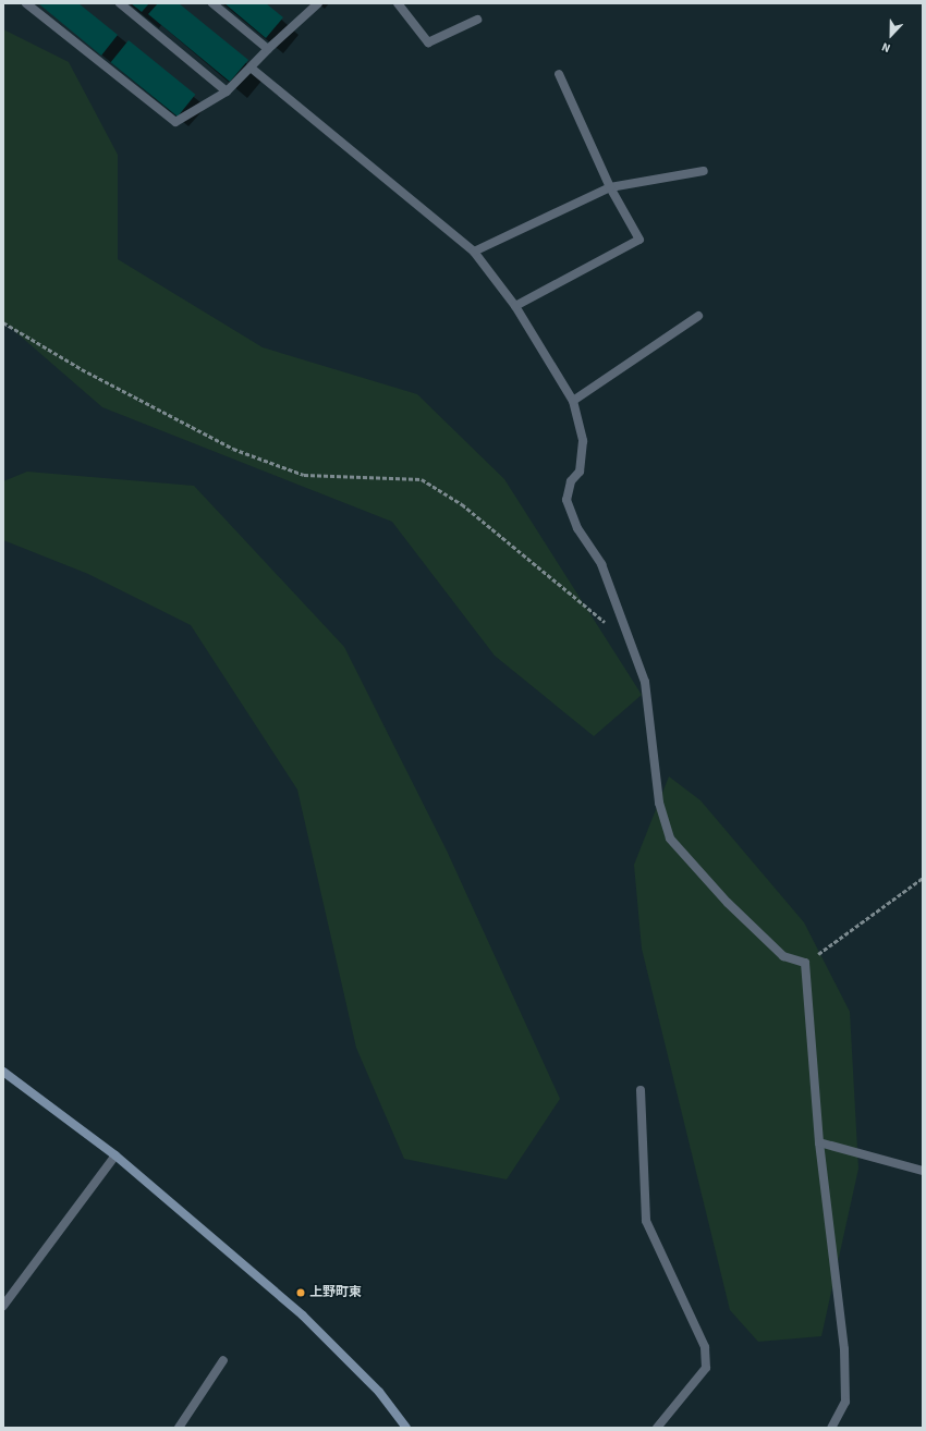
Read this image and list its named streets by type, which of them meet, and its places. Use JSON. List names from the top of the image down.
{
  "places": ["上野町東"],
  "north": "bottom"
}
